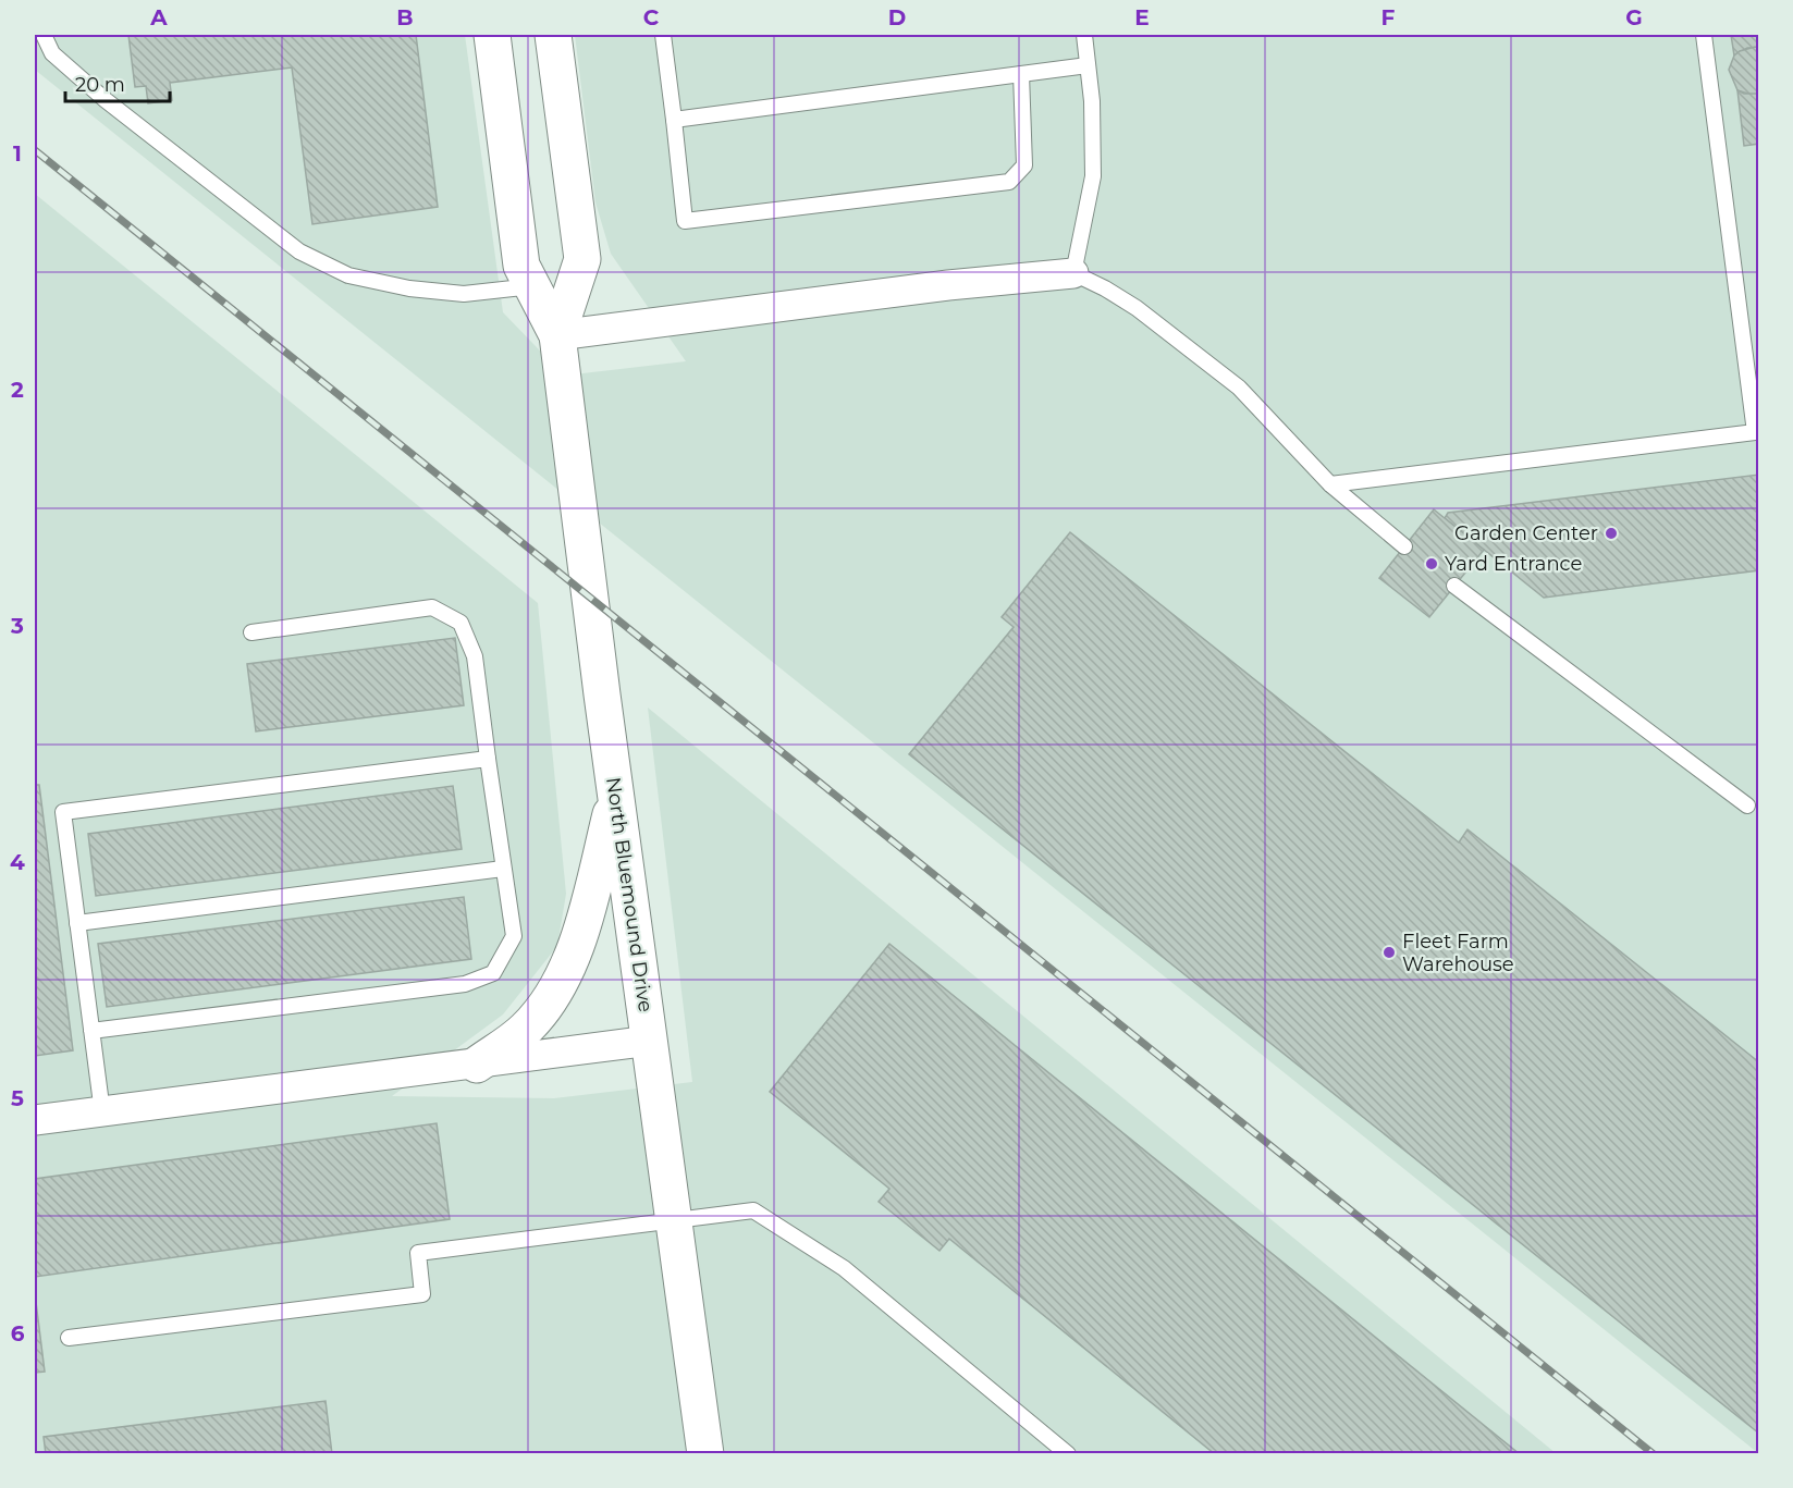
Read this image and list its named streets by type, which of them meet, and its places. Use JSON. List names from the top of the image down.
{
  "streets": {
    "main road": ["North Bluemound Drive"]
  },
  "places": ["Garden Center", "Yard Entrance", "Fleet Farm Warehouse"],
  "scale_bar": "20 m",
  "grid": {
    "columns": [
      "A",
      "B",
      "C",
      "D",
      "E",
      "F",
      "G"
    ],
    "rows": [
      "1",
      "2",
      "3",
      "4",
      "5",
      "6"
    ]
  }
}
